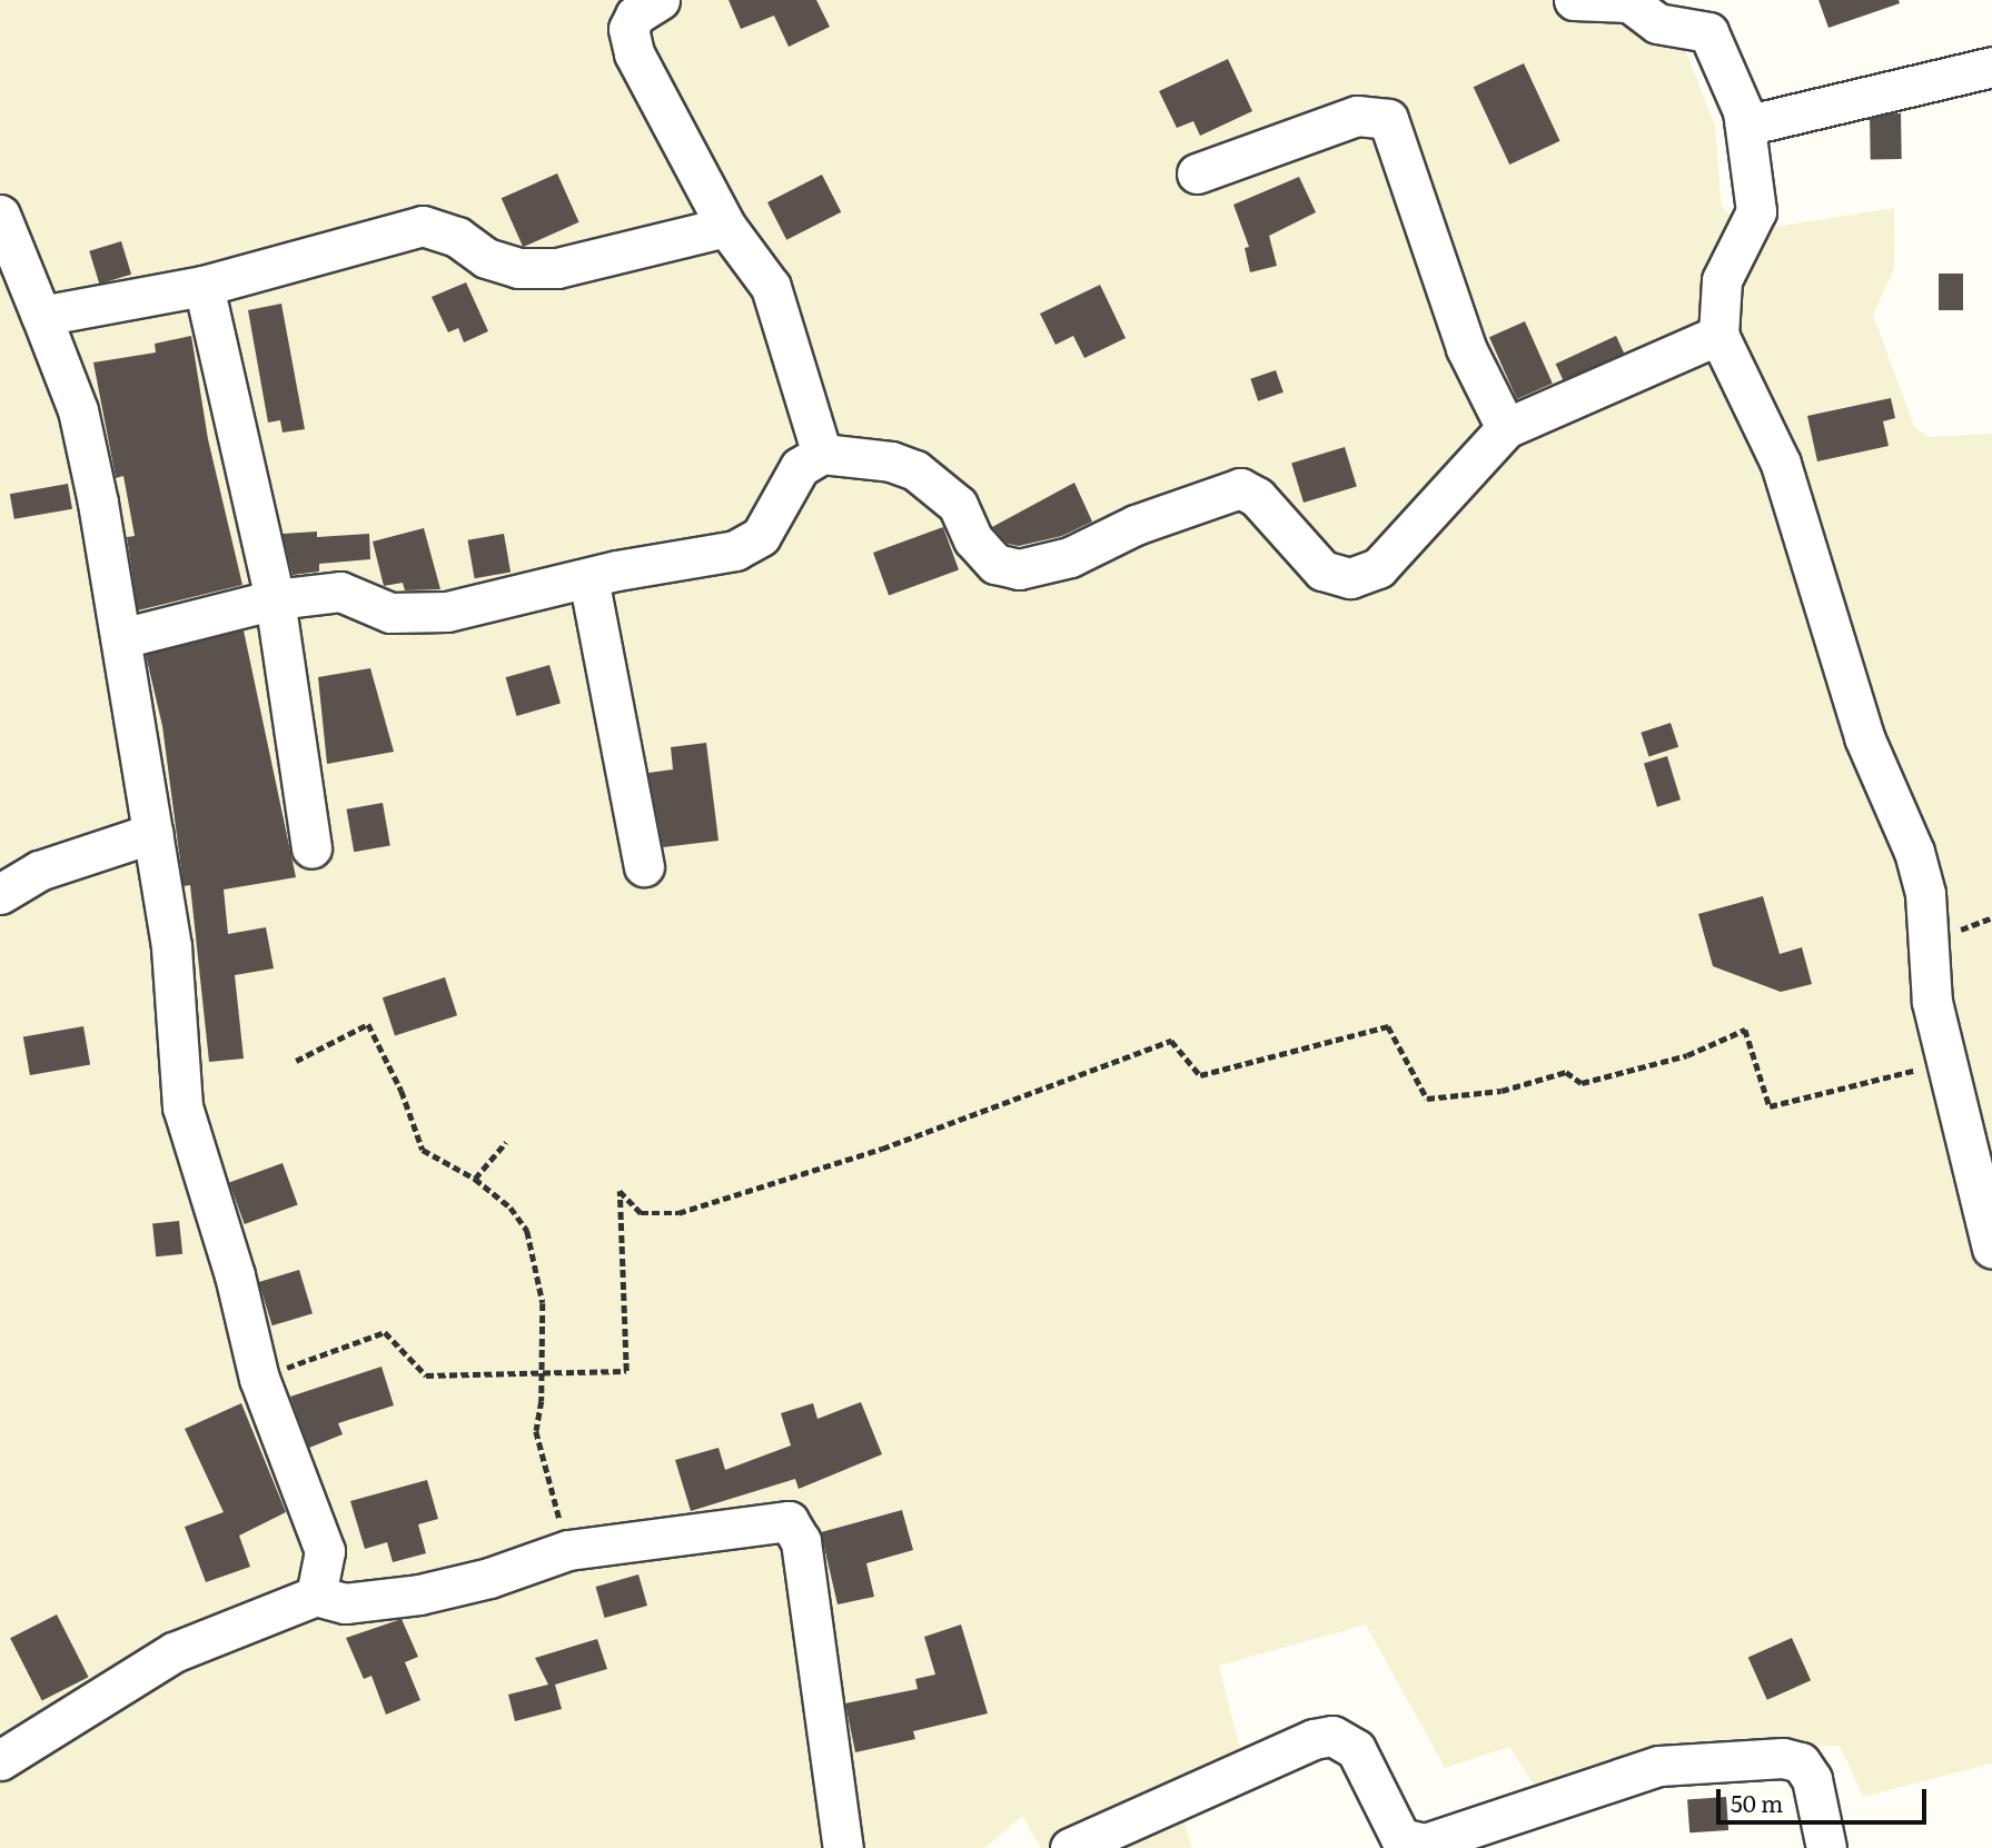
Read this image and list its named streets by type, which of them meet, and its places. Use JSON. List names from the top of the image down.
{
  "scale_bar": "50 m"
}
